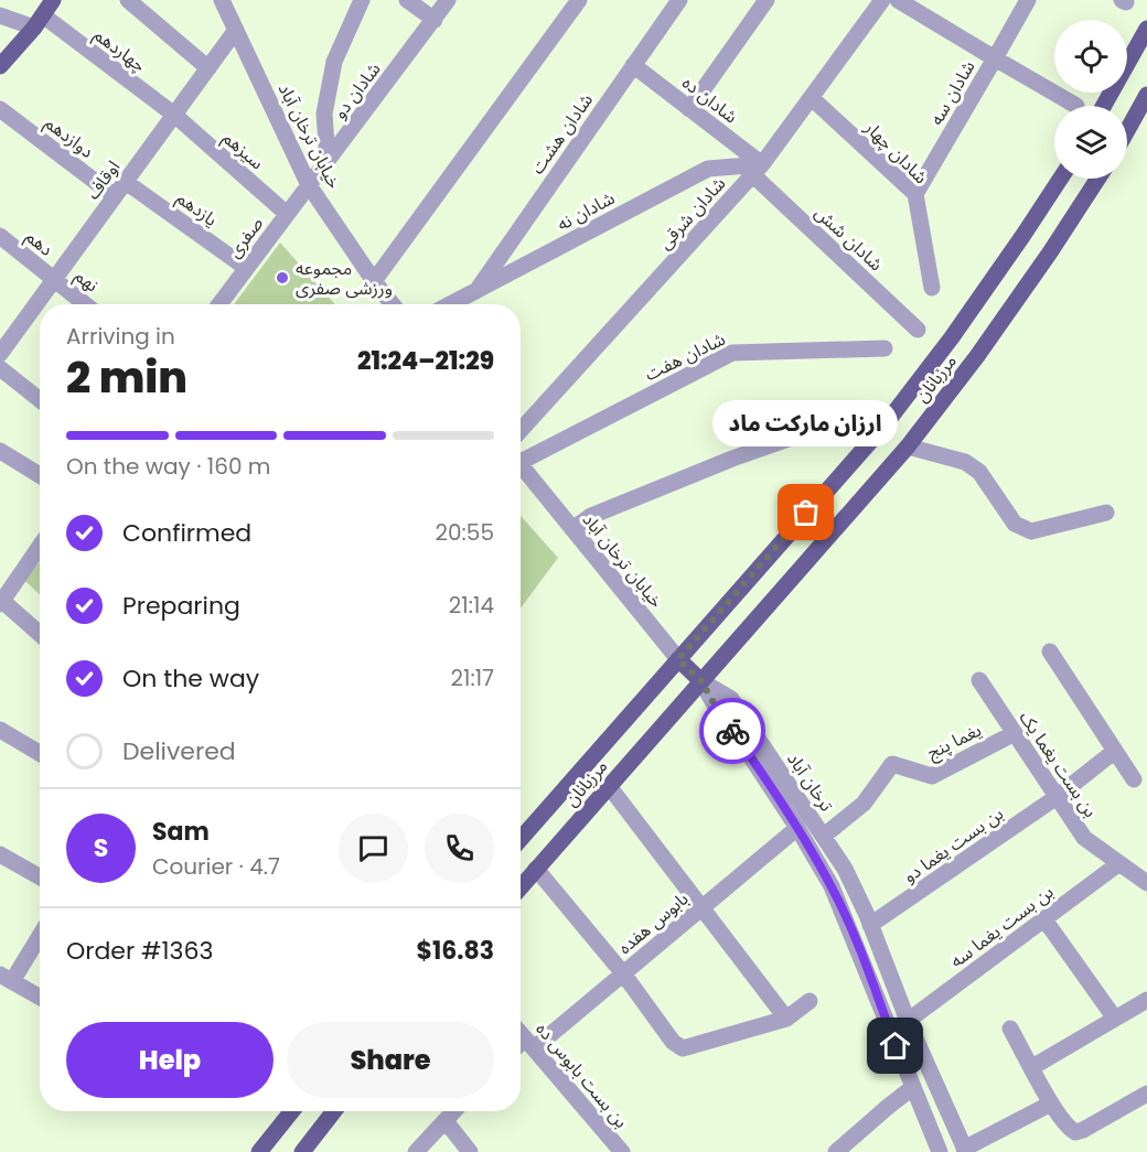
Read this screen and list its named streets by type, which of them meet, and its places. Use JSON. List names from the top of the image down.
{
  "streets": {
    "main road": ["مرزبانان"],
    "street": [
      "چهاردهم",
      "شادان دو",
      "شادان سه",
      "شادان ده",
      "شادان هشت",
      "خیابان ترخان آباد",
      "دوازدهم",
      "سیزهم",
      "شادان چهار",
      "اوقاف",
      "یازدهم",
      "شادان نه",
      "شادان شرقی",
      "صفری",
      "شادان شش",
      "دهم",
      "نهم",
      "شادان هفت",
      "یغما پنج",
      "بن بست یغما یک",
      "ترخان آباد",
      "بن بست یغما دو",
      "بابوس هفده",
      "بن بست یغما سه",
      "بن بست بابوس ده"
    ]
  },
  "crossings": [
    ["چهاردهم", "سیزهم"],
    ["چهاردهم", "اوقاف"],
    ["شادان دو", "خیابان ترخان آباد"],
    ["شادان دو", "صفری"],
    ["شادان سه", "شادان چهار"],
    ["شادان ده", "شادان هشت"],
    ["شادان ده", "شادان نه"],
    ["شادان ده", "شادان شرقی"],
    ["شادان ده", "شادان شش"],
    ["شادان هشت", "شادان نه"],
    ["خیابان ترخان آباد", "اوقاف"],
    ["خیابان ترخان آباد", "صفری"],
    ["خیابان ترخان آباد", "مرزبانان"],
    ["دوازدهم", "اوقاف"],
    ["سیزهم", "اوقاف"],
    ["سیزهم", "صفری"],
    ["شادان چهار", "شادان شرقی"],
    ["اوقاف", "یازدهم"],
    ["اوقاف", "دهم"],
    ["اوقاف", "نهم"],
    ["یازدهم", "صفری"],
    ["شادان نه", "شادان شرقی"],
    ["شادان نه", "شادان شش"],
    ["شادان شرقی", "شادان شش"],
    ["دهم", "نهم"],
    ["مرزبانان", "ترخان آباد"],
    ["یغما پنج", "بن بست یغما یک"],
    ["یغما پنج", "ترخان آباد"],
    ["بن بست یغما یک", "بن بست یغما دو"],
    ["بن بست یغما یک", "بن بست یغما سه"],
    ["ترخان آباد", "بن بست یغما دو"],
    ["ترخان آباد", "بابوس هفده"],
    ["ترخان آباد", "بن بست یغما سه"],
    ["بابوس هفده", "بن بست بابوس ده"]
  ],
  "places": ["مجموعه ورزشی صفری", "ارزان مارکت ماد"],
  "page": {
    "heading": ["2 min", "Arriving in", "21:24–21:29"],
    "panel": [
      "Sam",
      "Courier · 4.7",
      "Order #1363",
      "$16.83"
    ],
    "bubble": "ارزان مارکت ماد",
    "bar": "On the way · 160 m",
    "list": [
      ["Confirmed", "20:55"],
      ["Preparing", "21:14"],
      ["On the way", "21:17"],
      "Delivered"
    ],
    "round": "S",
    "buttons": ["Help", "Share"]
  }
}
